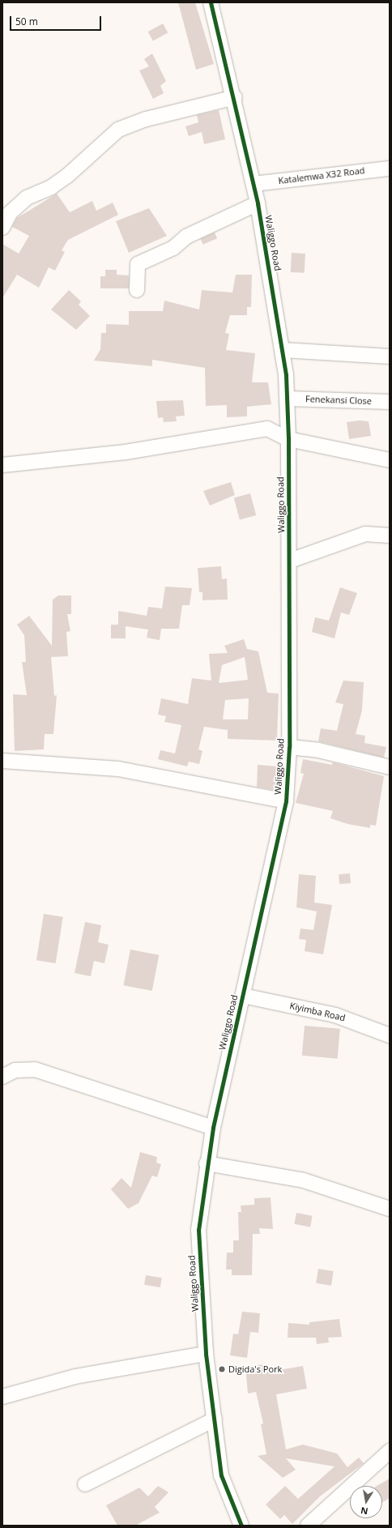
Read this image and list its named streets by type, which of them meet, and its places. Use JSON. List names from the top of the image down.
{
  "streets": {
    "street": [
      "Katalemwa X32 Road",
      "Waliggo Road",
      "Fenekansi Close",
      "Kiyimba Road"
    ]
  },
  "crossings": [
    ["Katalemwa X32 Road", "Waliggo Road"],
    ["Waliggo Road", "Fenekansi Close"],
    ["Waliggo Road", "Kiyimba Road"]
  ],
  "places": ["Digida's Pork"],
  "scale_bar": "50 m",
  "north": "bottom"
}
